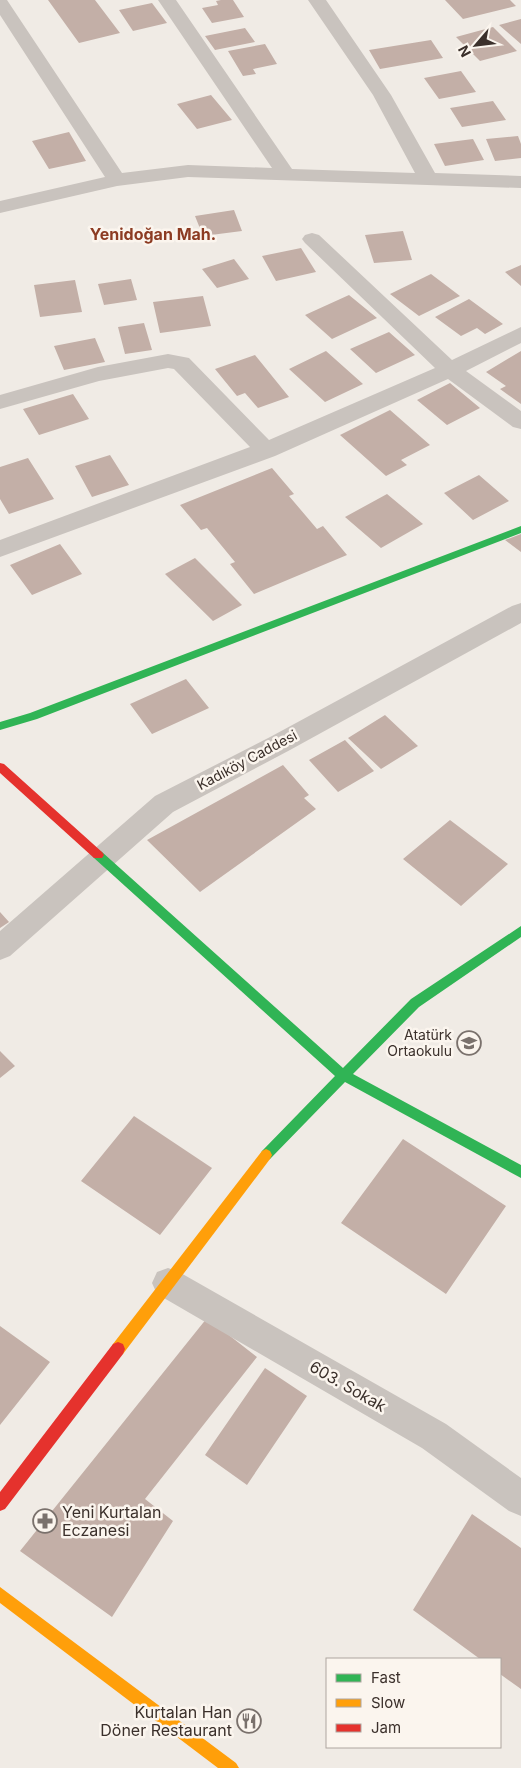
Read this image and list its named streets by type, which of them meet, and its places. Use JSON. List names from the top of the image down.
{
  "streets": {
    "street": ["Kadıköy Caddesi", "603. Sokak"]
  },
  "districts": ["Yenidoğan Mah."],
  "places": {
    "school or university": ["Atatürk Ortaokulu"],
    "pharmacy": ["Yeni Kurtalan Eczanesi"],
    "restaurant": ["Kurtalan Han Döner Restaurant"]
  },
  "legend": ["Fast", "Slow", "Jam"],
  "north": "bottom left"
}
